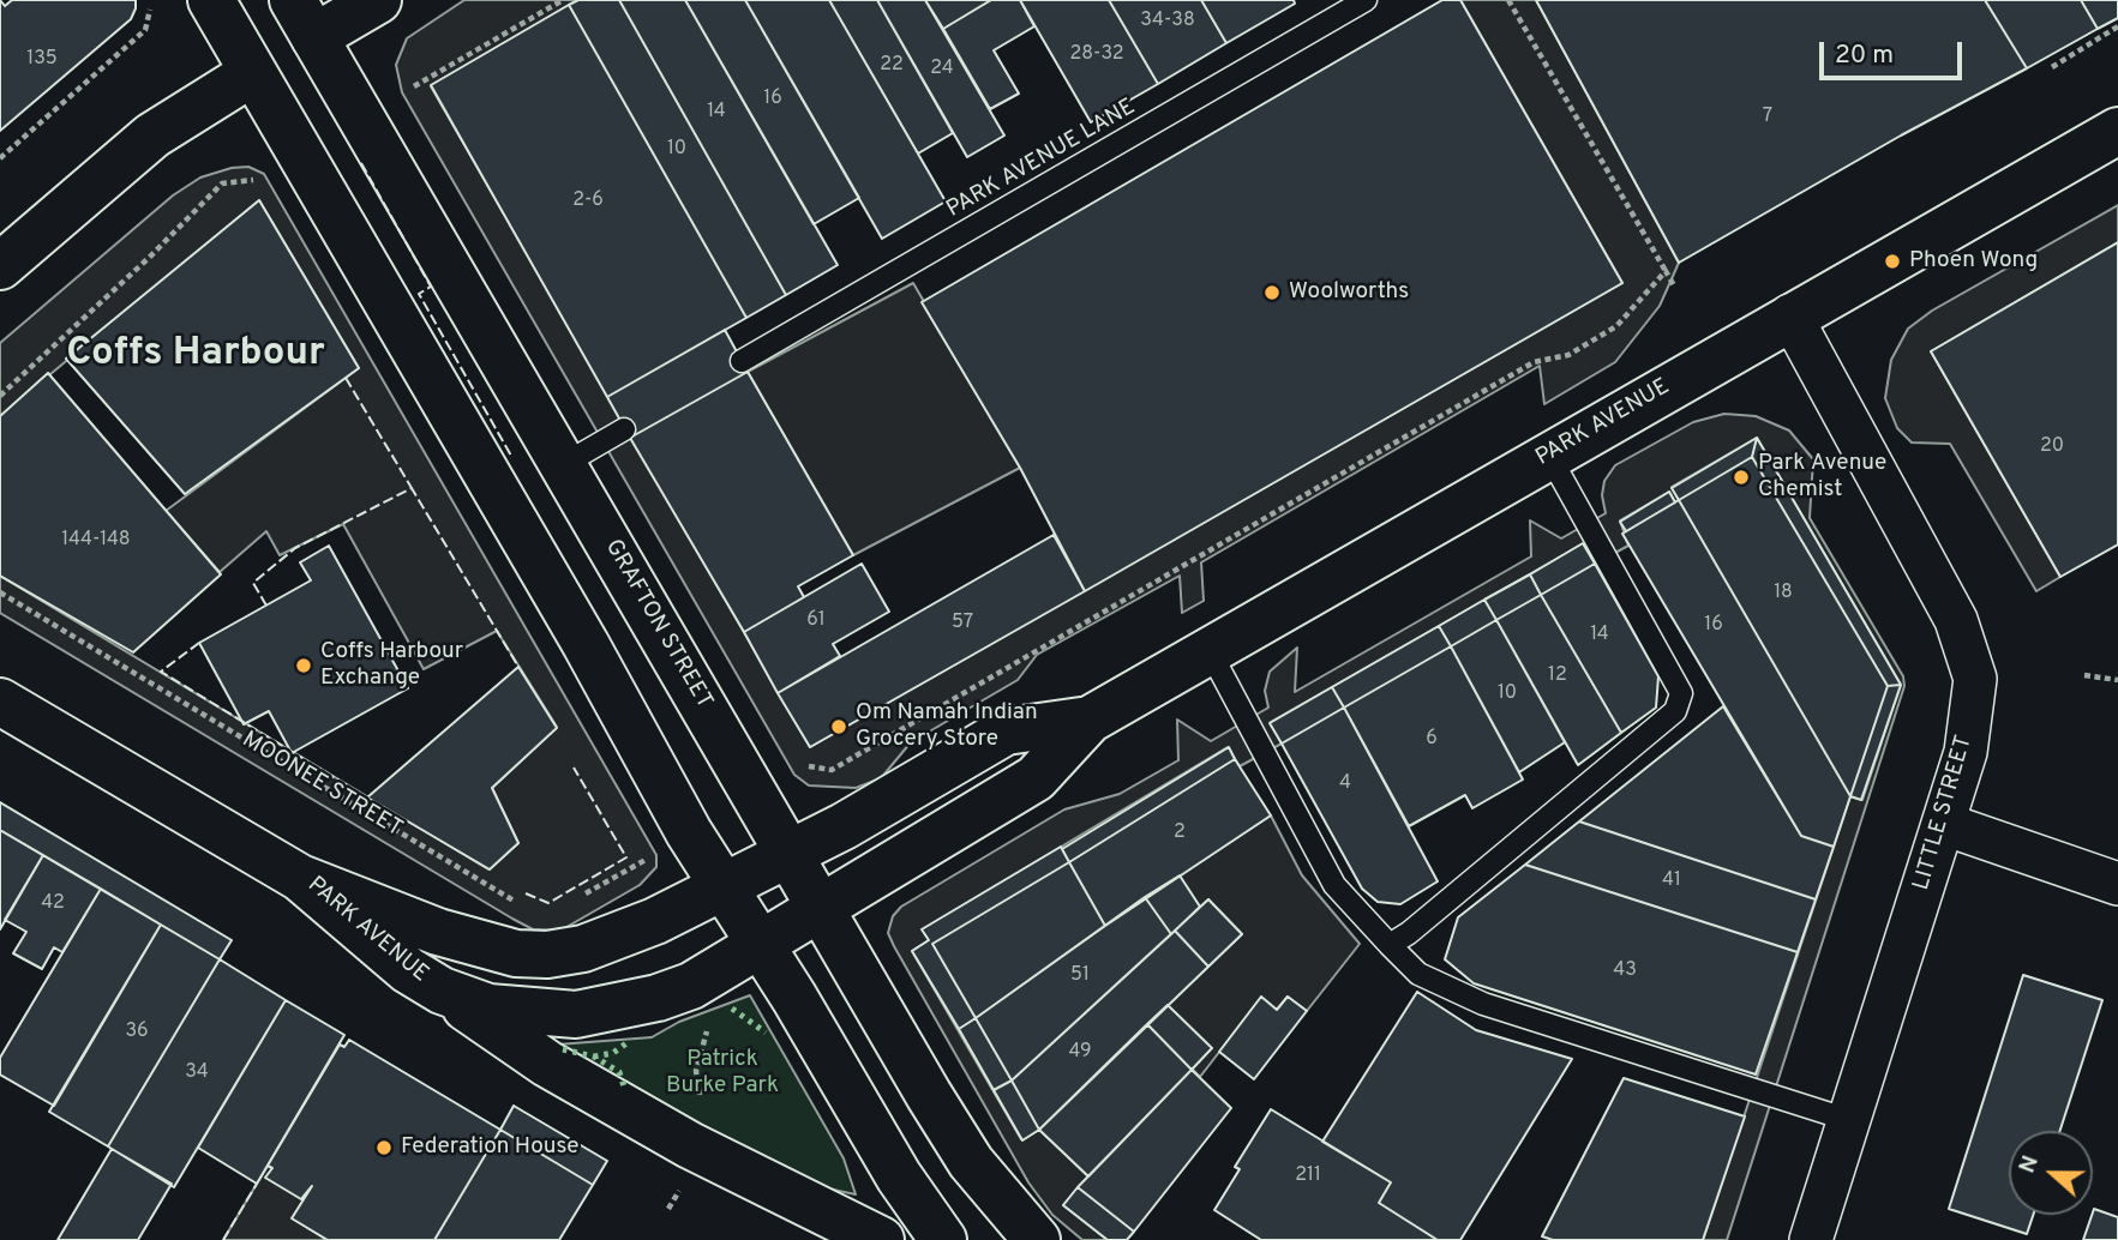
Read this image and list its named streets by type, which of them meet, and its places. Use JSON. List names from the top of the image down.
{
  "streets": {
    "main road": ["PARK AVENUE", "GRAFTON STREET"],
    "street": ["LITTLE STREET"],
    "lane": ["PARK AVENUE LANE"],
    "path": ["MOONEE STREET"]
  },
  "crossings": [
    ["PARK AVENUE", "GRAFTON STREET"],
    ["PARK AVENUE", "LITTLE STREET"]
  ],
  "districts": ["Coffs Harbour"],
  "parks": ["Patrick Burke Park"],
  "places": [
    "Phoen Wong",
    "Woolworths",
    "Park Avenue Chemist",
    "Coffs Harbour Exchange",
    "Om Namah Indian Grocery Store",
    "Federation House"
  ],
  "house_numbers": [
    "34-38",
    "28-32",
    "135",
    "22",
    "24",
    "16",
    "14",
    "7",
    "10",
    "2-6",
    "20",
    "144-148",
    "18",
    "61",
    "57",
    "16",
    "14",
    "12",
    "10",
    "6",
    "4",
    "2",
    "41",
    "42",
    "43",
    "51",
    "36",
    "49",
    "34",
    "211"
  ],
  "scale_bar": "20 m",
  "north": "left"
}
